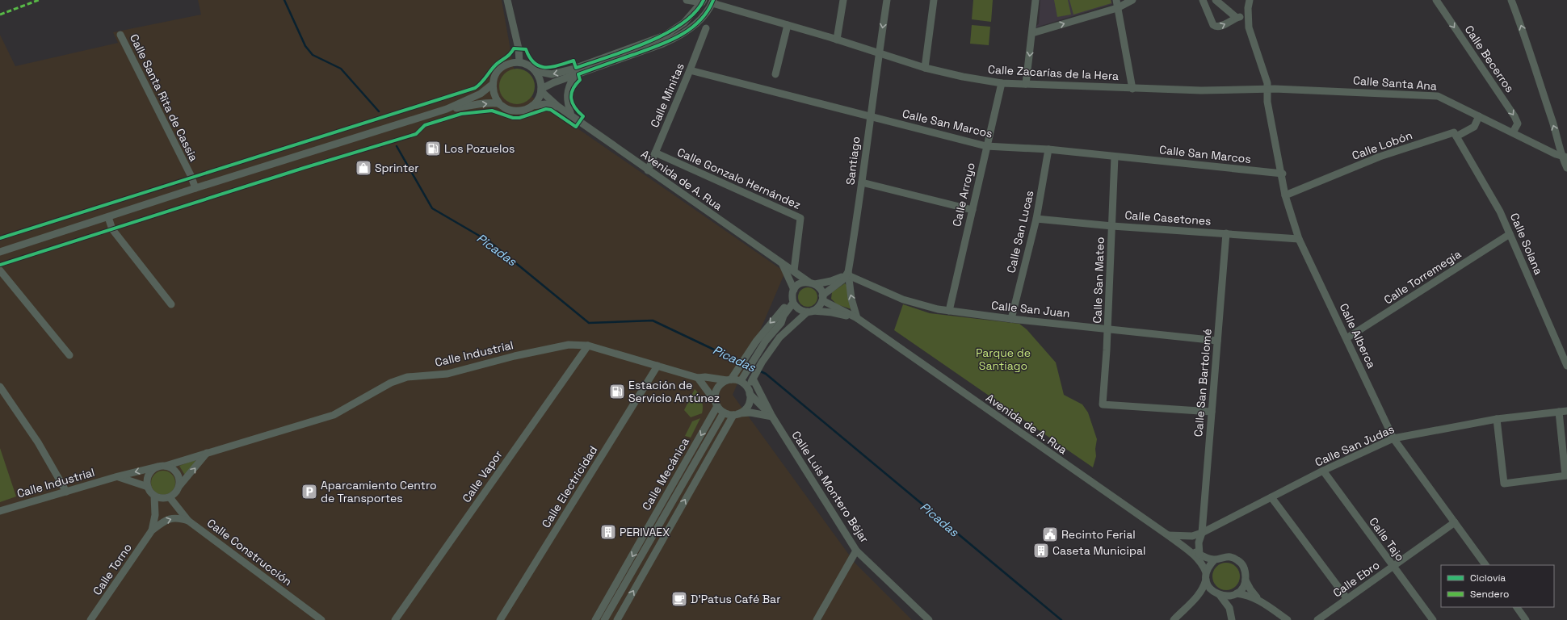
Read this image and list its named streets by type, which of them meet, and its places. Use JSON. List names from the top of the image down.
{
  "streets": {
    "street": [
      "Calle Becerros",
      "Calle Zacarías de la Hera",
      "Calle Santa Ana",
      "Calle Minitas",
      "Calle Santa Rita de Cassia",
      "Calle San Marcos",
      "Calle Lobón",
      "Santiago",
      "Calle Gonzalo Hernández",
      "Avenida de A. Rua",
      "Calle Arroyo",
      "Calle Casetones",
      "Calle San Lucas",
      "Calle Solana",
      "Calle Torremegía",
      "Calle San Mateo",
      "Calle San Juan",
      "Calle Alberca",
      "Calle Industrial",
      "Calle San Bartolomé",
      "Calle San Judas",
      "Calle Mecánica",
      "Calle Vapor",
      "Calle Electricidad",
      "Calle Luis Montero Béjar",
      "Calle Tajo",
      "Calle Construcción",
      "Calle Torno",
      "Calle Ebro"
    ]
  },
  "crossings": [
    ["Calle Becerros", "Calle Santa Ana"],
    ["Calle Zacarías de la Hera", "Calle Santa Ana"],
    ["Calle Zacarías de la Hera", "Santiago"],
    ["Calle Zacarías de la Hera", "Calle Arroyo"],
    ["Calle Zacarías de la Hera", "Calle Alberca"],
    ["Calle Santa Ana", "Calle Alberca"],
    ["Calle Minitas", "Calle San Marcos"],
    ["Calle Minitas", "Calle Gonzalo Hernández"],
    ["Calle Minitas", "Avenida de A. Rua"],
    ["Calle San Marcos", "Santiago"],
    ["Calle San Marcos", "Calle Arroyo"],
    ["Calle San Marcos", "Calle San Lucas"],
    ["Calle San Marcos", "Calle San Mateo"],
    ["Calle San Marcos", "Calle Alberca"],
    ["Calle Lobón", "Calle Solana"],
    ["Calle Lobón", "Calle Alberca"],
    ["Santiago", "Avenida de A. Rua"],
    ["Santiago", "Calle San Juan"],
    ["Calle Gonzalo Hernández", "Avenida de A. Rua"],
    ["Avenida de A. Rua", "Calle San Judas"],
    ["Calle Arroyo", "Calle San Juan"],
    ["Calle Casetones", "Calle San Lucas"],
    ["Calle Casetones", "Calle San Mateo"],
    ["Calle Casetones", "Calle Alberca"],
    ["Calle Casetones", "Calle San Bartolomé"],
    ["Calle San Lucas", "Calle San Juan"],
    ["Calle Solana", "Calle Torremegía"],
    ["Calle Torremegía", "Calle Alberca"],
    ["Calle San Mateo", "Calle San Juan"],
    ["Calle San Mateo", "Calle San Bartolomé"],
    ["Calle San Juan", "Calle San Bartolomé"],
    ["Calle Alberca", "Calle San Judas"],
    ["Calle Alberca", "Calle Ebro"],
    ["Calle Industrial", "Calle Mecánica"],
    ["Calle Industrial", "Calle Vapor"],
    ["Calle Industrial", "Calle Electricidad"],
    ["Calle Industrial", "Calle Luis Montero Béjar"],
    ["Calle Industrial", "Calle Construcción"],
    ["Calle Industrial", "Calle Torno"],
    ["Calle San Bartolomé", "Calle San Judas"],
    ["Calle San Judas", "Calle Tajo"],
    ["Calle Mecánica", "Calle Luis Montero Béjar"],
    ["Calle Tajo", "Calle Ebro"],
    ["Calle Construcción", "Calle Torno"]
  ],
  "water": ["Picadas"],
  "parks": ["Parque de Santiago"],
  "places": {
    "fuel station": ["Los Pozuelos", "Estación de Servicio Antúnez"],
    "shop": ["Sprinter"],
    "parking": ["Aparcamiento Centro de Transportes"],
    "building": ["PERIVAEX", "Caseta Municipal"],
    "public building": ["Recinto Ferial"],
    "cafe": ["D'Patus Café Bar"]
  },
  "legend": ["Ciclovía", "Sendero"]
}
